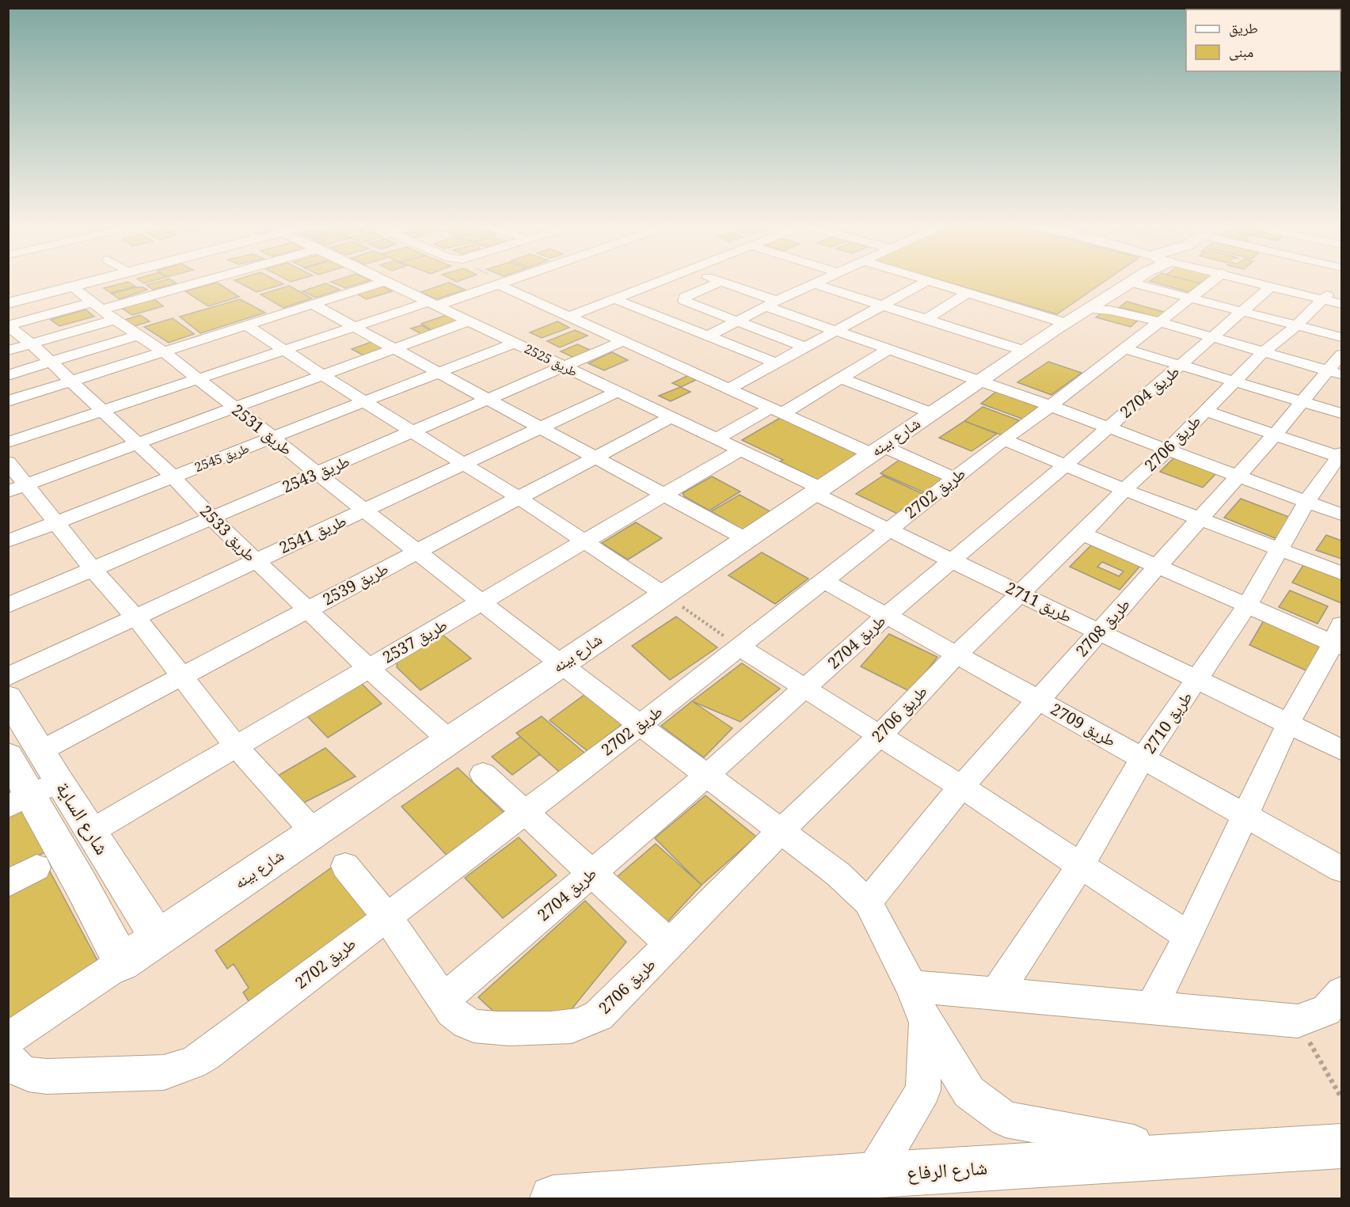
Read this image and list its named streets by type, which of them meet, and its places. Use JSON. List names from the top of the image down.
{
  "streets": {
    "street": [
      "طريق 2525",
      "طريق 2704",
      "طريق 2531",
      "شارع بينه",
      "طريق 2706",
      "طريق 2545",
      "طريق 2543",
      "طريق 2702",
      "طريق 2533",
      "طريق 2541",
      "طريق 2539",
      "طريق 2711",
      "طريق 2708",
      "طريق 2537",
      "طريق 2710",
      "طريق 2709",
      "شارع الساية",
      "شارع الرفاع"
    ]
  },
  "crossings": [
    ["طريق 2525", "شارع بينه"],
    ["طريق 2525", "طريق 2545"],
    ["طريق 2525", "طريق 2543"],
    ["طريق 2525", "طريق 2541"],
    ["طريق 2525", "طريق 2539"],
    ["طريق 2525", "طريق 2711"],
    ["طريق 2525", "طريق 2537"],
    ["طريق 2704", "طريق 2531"],
    ["طريق 2704", "طريق 2706"],
    ["طريق 2704", "طريق 2711"],
    ["طريق 2704", "طريق 2709"],
    ["طريق 2531", "شارع بينه"],
    ["طريق 2531", "طريق 2706"],
    ["طريق 2531", "طريق 2545"],
    ["طريق 2531", "طريق 2543"],
    ["طريق 2531", "طريق 2702"],
    ["طريق 2531", "طريق 2541"],
    ["طريق 2531", "طريق 2539"],
    ["طريق 2531", "طريق 2708"],
    ["طريق 2531", "طريق 2537"],
    ["شارع بينه", "طريق 2533"],
    ["شارع بينه", "طريق 2711"],
    ["شارع بينه", "شارع الساية"],
    ["طريق 2706", "طريق 2702"],
    ["طريق 2706", "طريق 2711"],
    ["طريق 2706", "طريق 2709"],
    ["طريق 2545", "طريق 2533"],
    ["طريق 2543", "طريق 2533"],
    ["طريق 2702", "طريق 2711"],
    ["طريق 2702", "طريق 2709"],
    ["طريق 2533", "طريق 2541"],
    ["طريق 2533", "طريق 2539"],
    ["طريق 2533", "طريق 2537"],
    ["طريق 2539", "شارع الساية"],
    ["طريق 2711", "طريق 2708"],
    ["طريق 2711", "طريق 2710"],
    ["طريق 2708", "طريق 2709"],
    ["طريق 2537", "شارع الساية"],
    ["طريق 2710", "طريق 2709"]
  ],
  "legend": ["طريق", "مبنى"]
}
